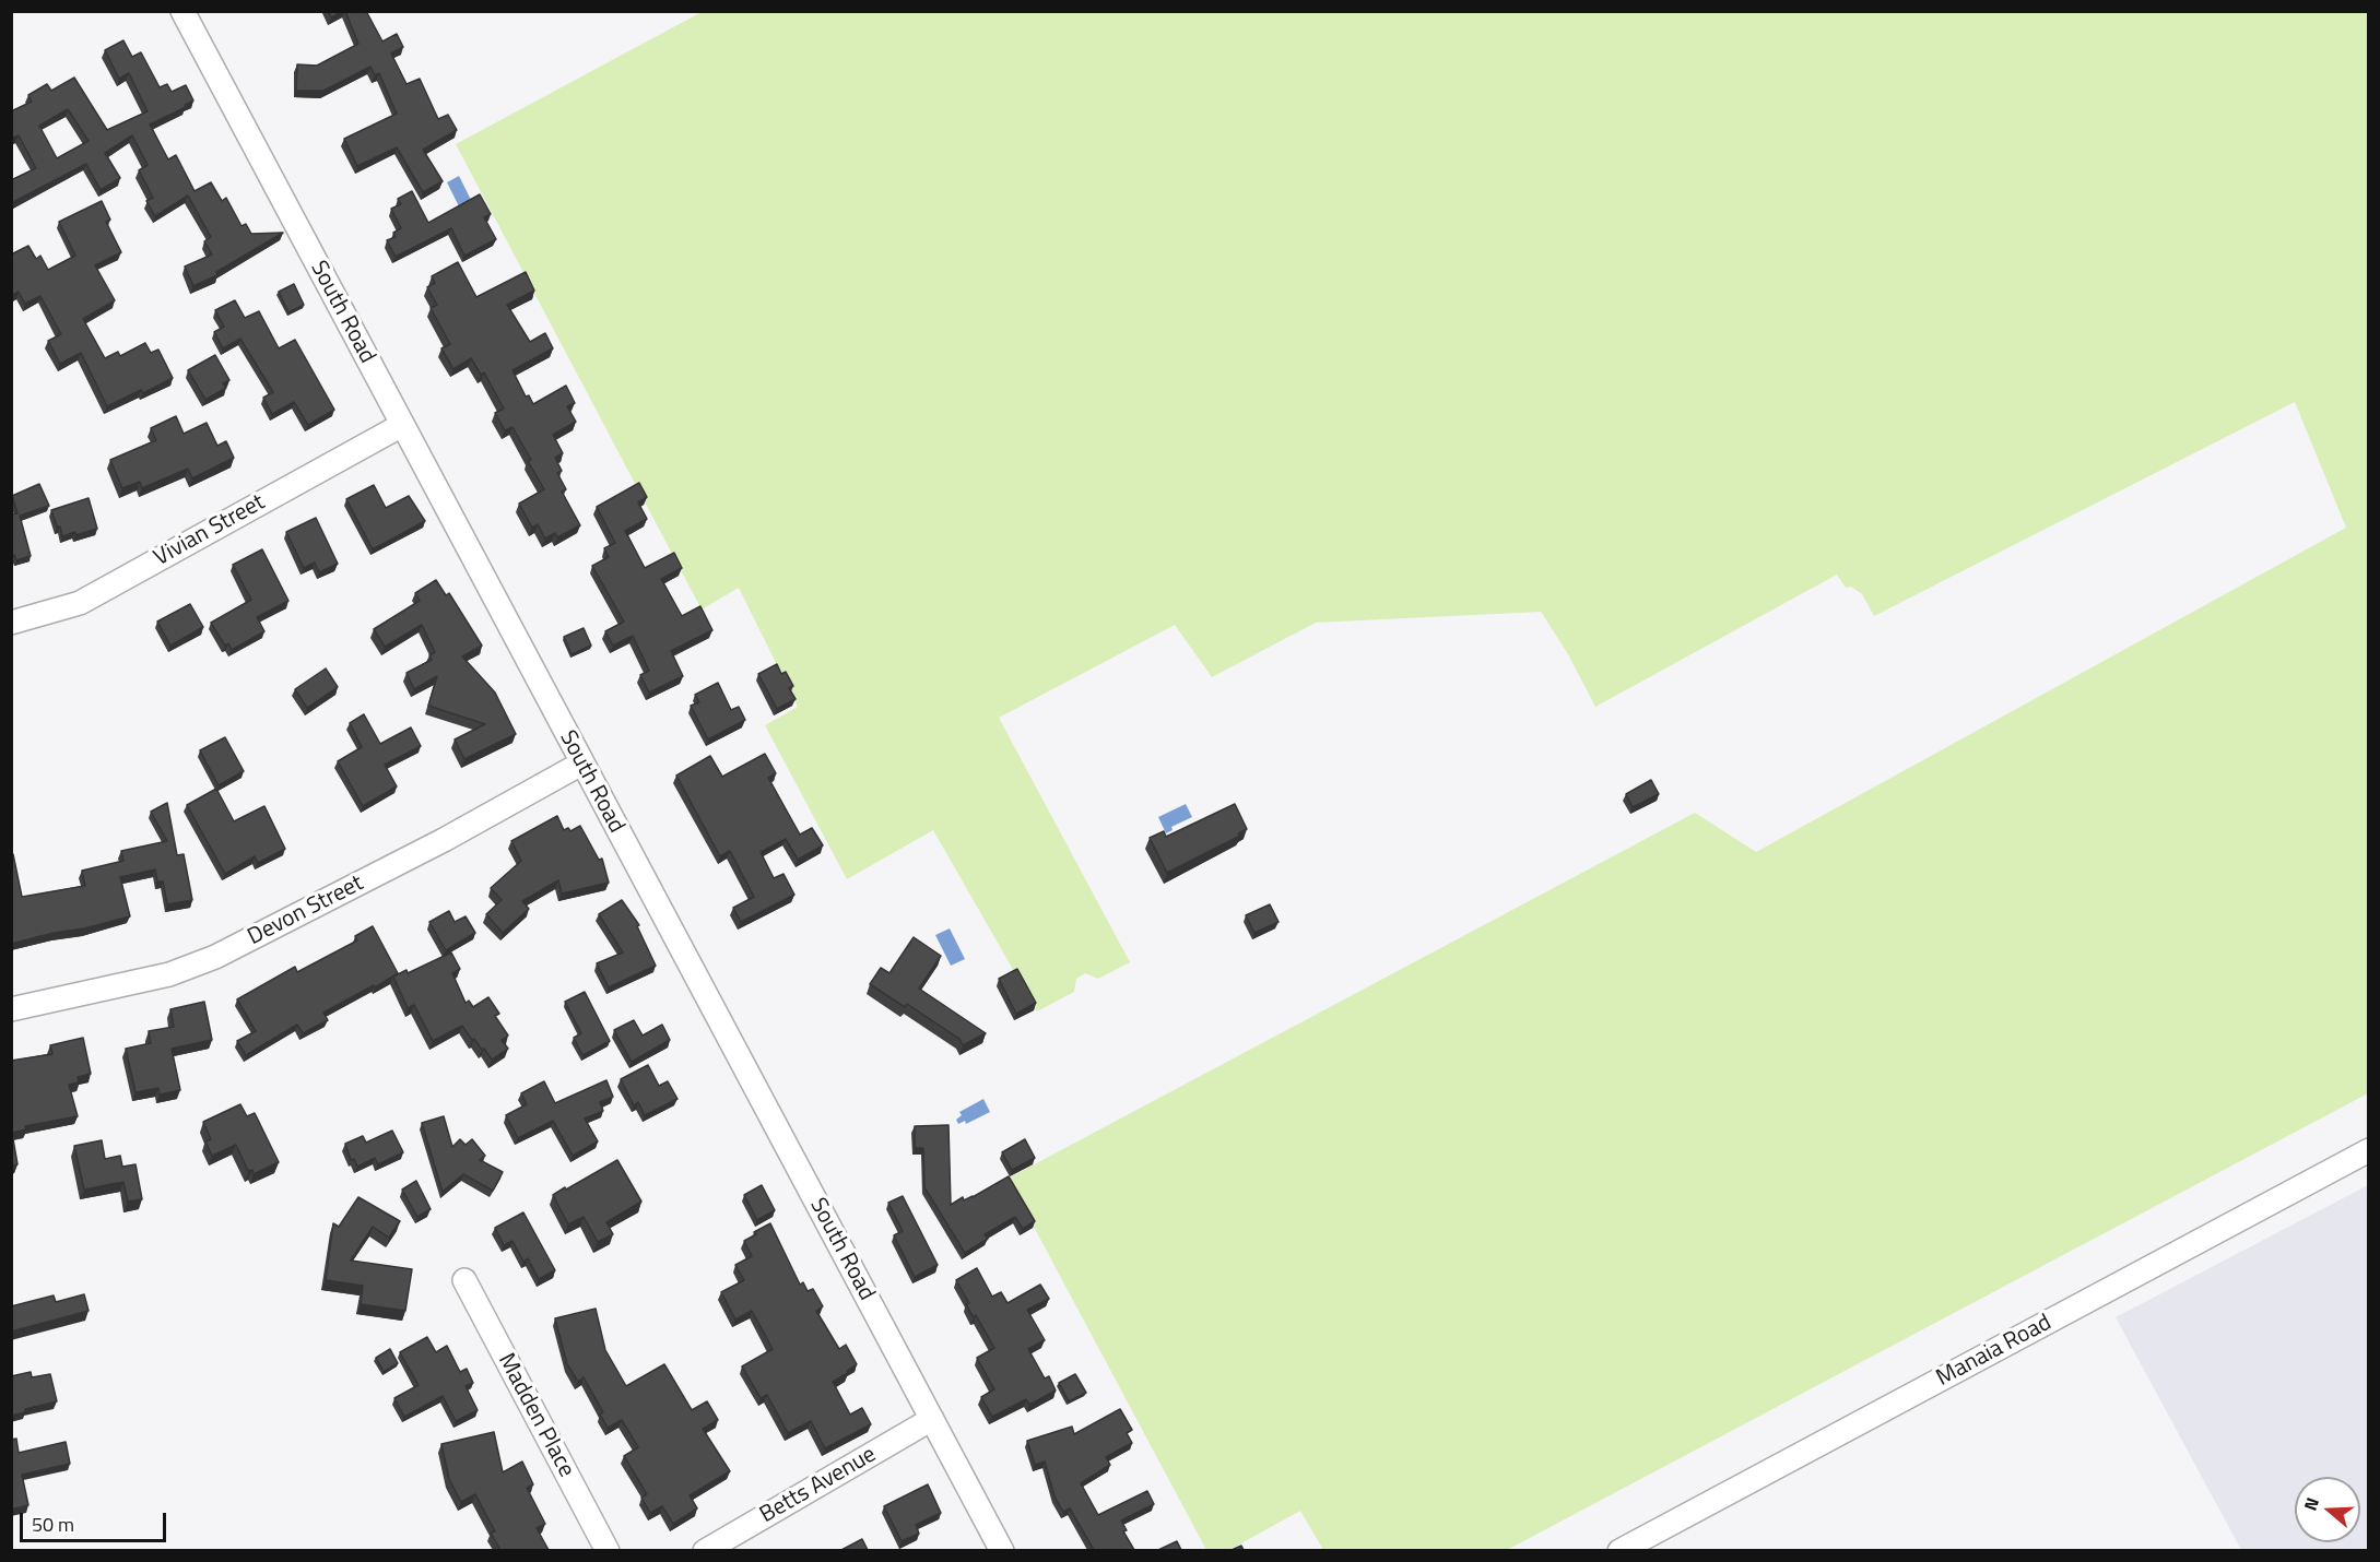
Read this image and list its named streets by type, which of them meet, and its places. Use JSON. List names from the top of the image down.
{
  "streets": {
    "street": [
      "South Road",
      "Vivian Street",
      "Devon Street",
      "Manaia Road",
      "Madden Place",
      "Betts Avenue"
    ]
  },
  "crossings": [
    ["South Road", "Vivian Street"],
    ["South Road", "Devon Street"],
    ["South Road", "Betts Avenue"]
  ],
  "scale_bar": "50 m",
  "north": "left"
}
